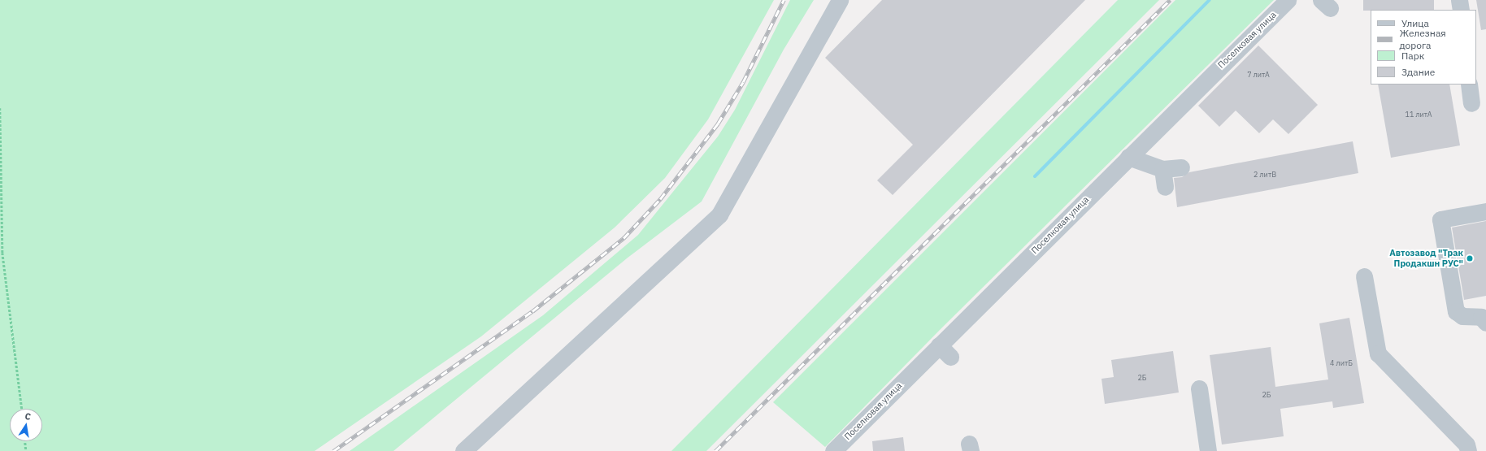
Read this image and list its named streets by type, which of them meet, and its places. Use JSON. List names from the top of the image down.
{
  "streets": {
    "street": ["Поселковая улица"]
  },
  "places": ["Автозавод \"Трак Продакшн РУС\""],
  "house_numbers": [
    "7 литА",
    "11 литА",
    "2 литВ",
    "4 литБ",
    "2Б",
    "2Б"
  ],
  "legend": [
    "Улица",
    "Железная дорога",
    "Парк",
    "Здание"
  ],
  "north": "top"
}
